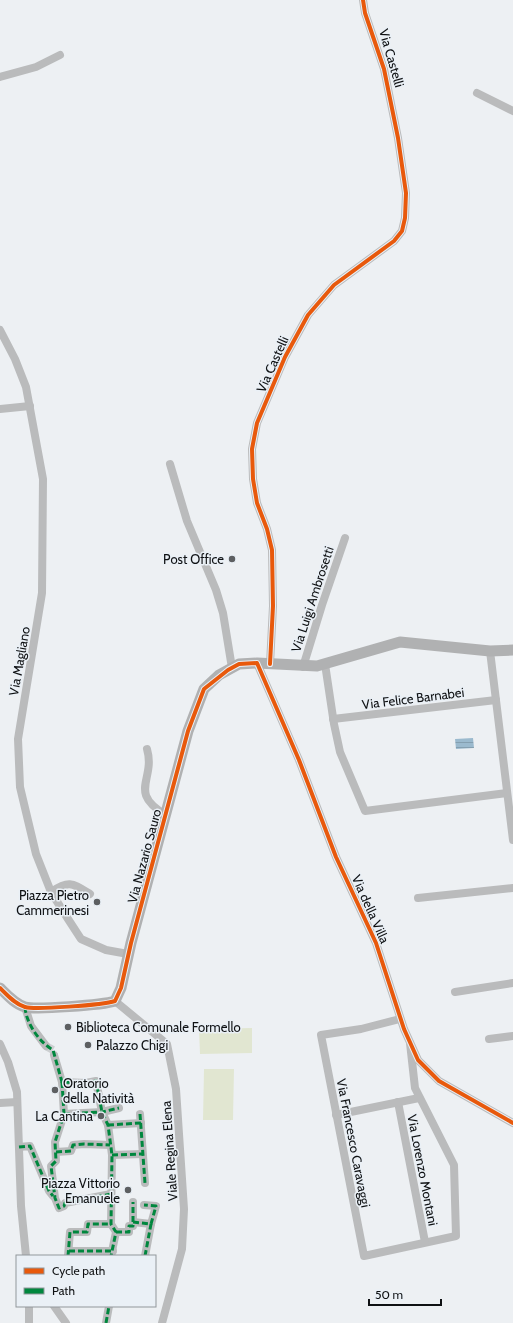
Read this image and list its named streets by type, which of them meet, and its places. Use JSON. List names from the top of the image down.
{
  "streets": {
    "street": [
      "Via Castelli",
      "Via Luigi Ambrosetti",
      "Via Magliano",
      "Via Felice Barnabei",
      "Via Nazario Sauro",
      "Via della Villa",
      "Via Francesco Caravaggi",
      "Viale Regina Elena",
      "Via Lorenzo Montani"
    ]
  },
  "crossings": [
    ["Via Castelli", "Via Nazario Sauro"],
    ["Via Luigi Ambrosetti", "Via Nazario Sauro"],
    ["Via Magliano", "Via Nazario Sauro"],
    ["Via Nazario Sauro", "Via della Villa"],
    ["Via Nazario Sauro", "Viale Regina Elena"],
    ["Via della Villa", "Via Francesco Caravaggi"],
    ["Via Francesco Caravaggi", "Via Lorenzo Montani"]
  ],
  "places": [
    "Post Office",
    "Piazza Pietro Cammerinesi",
    "Biblioteca Comunale Formello",
    "Palazzo Chigi",
    "Oratorio della Natività",
    "La Cantina",
    "Piazza Vittorio Emanuele"
  ],
  "legend": ["Cycle path", "Path"],
  "scale_bar": "50 m"
}
